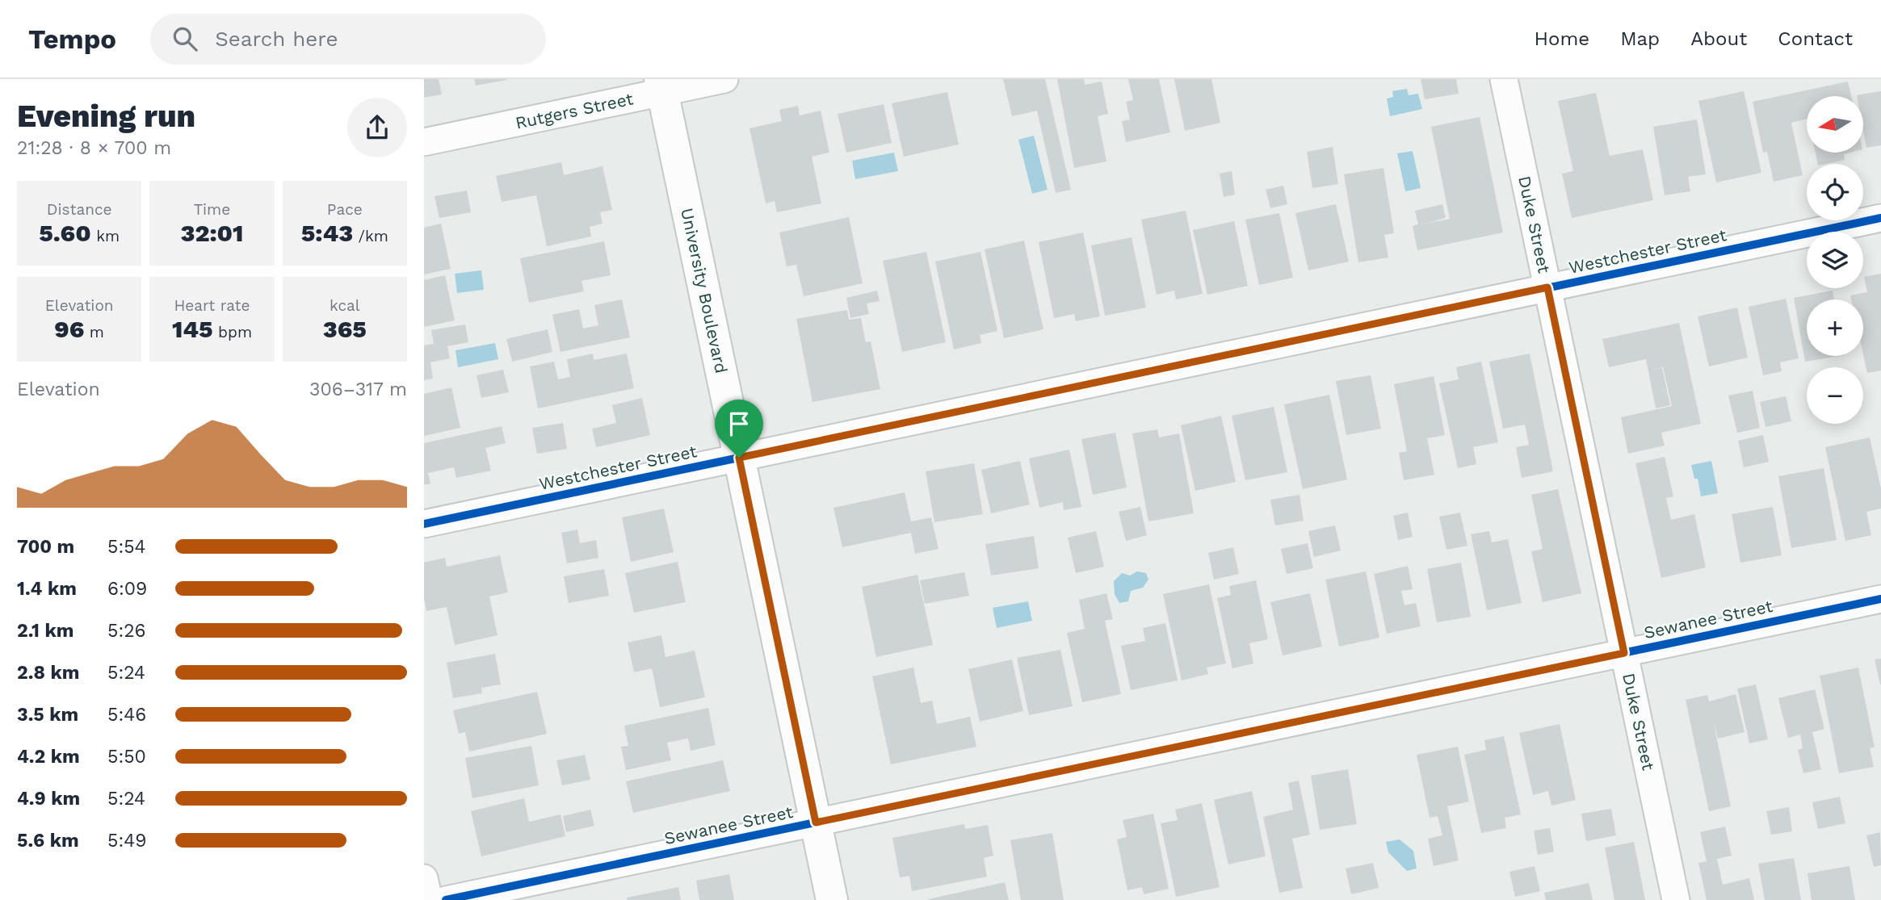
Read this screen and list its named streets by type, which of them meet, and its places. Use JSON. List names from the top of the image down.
{
  "streets": {
    "street": [
      "Rutgers Street",
      "Duke Street",
      "Westchester Street",
      "University Boulevard",
      "Sewanee Street"
    ]
  },
  "crossings": [
    ["Rutgers Street", "University Boulevard"],
    ["Duke Street", "Westchester Street"],
    ["Duke Street", "Sewanee Street"],
    ["Westchester Street", "University Boulevard"],
    ["University Boulevard", "Sewanee Street"]
  ],
  "north": "left",
  "page": {
    "header": "Tempo",
    "search": "Search here",
    "nav": [
      "Home",
      "Map",
      "About",
      "Contact"
    ],
    "heading": ["Evening run", "21:28 · 8 × 700 m"],
    "map_buttons": ["+", "−"],
    "stats": [
      ["Distance", "5.60 km"],
      ["Time", "32:01"],
      ["Pace", "5:43 /km"],
      ["Elevation", "96 m"],
      ["Heart rate", "145 bpm"],
      ["kcal", "365"]
    ],
    "chart": ["Elevation", "306–317 m"],
    "list": [
      {
        "name": "700 m",
        "note": "5:54"
      },
      {
        "name": "1.4 km",
        "note": "6:09"
      },
      {
        "name": "2.1 km",
        "note": "5:26"
      },
      {
        "name": "2.8 km",
        "note": "5:24"
      },
      {
        "name": "3.5 km",
        "note": "5:46"
      },
      {
        "name": "4.2 km",
        "note": "5:50"
      },
      {
        "name": "4.9 km",
        "note": "5:24"
      },
      {
        "name": "5.6 km",
        "note": "5:49"
      }
    ]
  }
}
